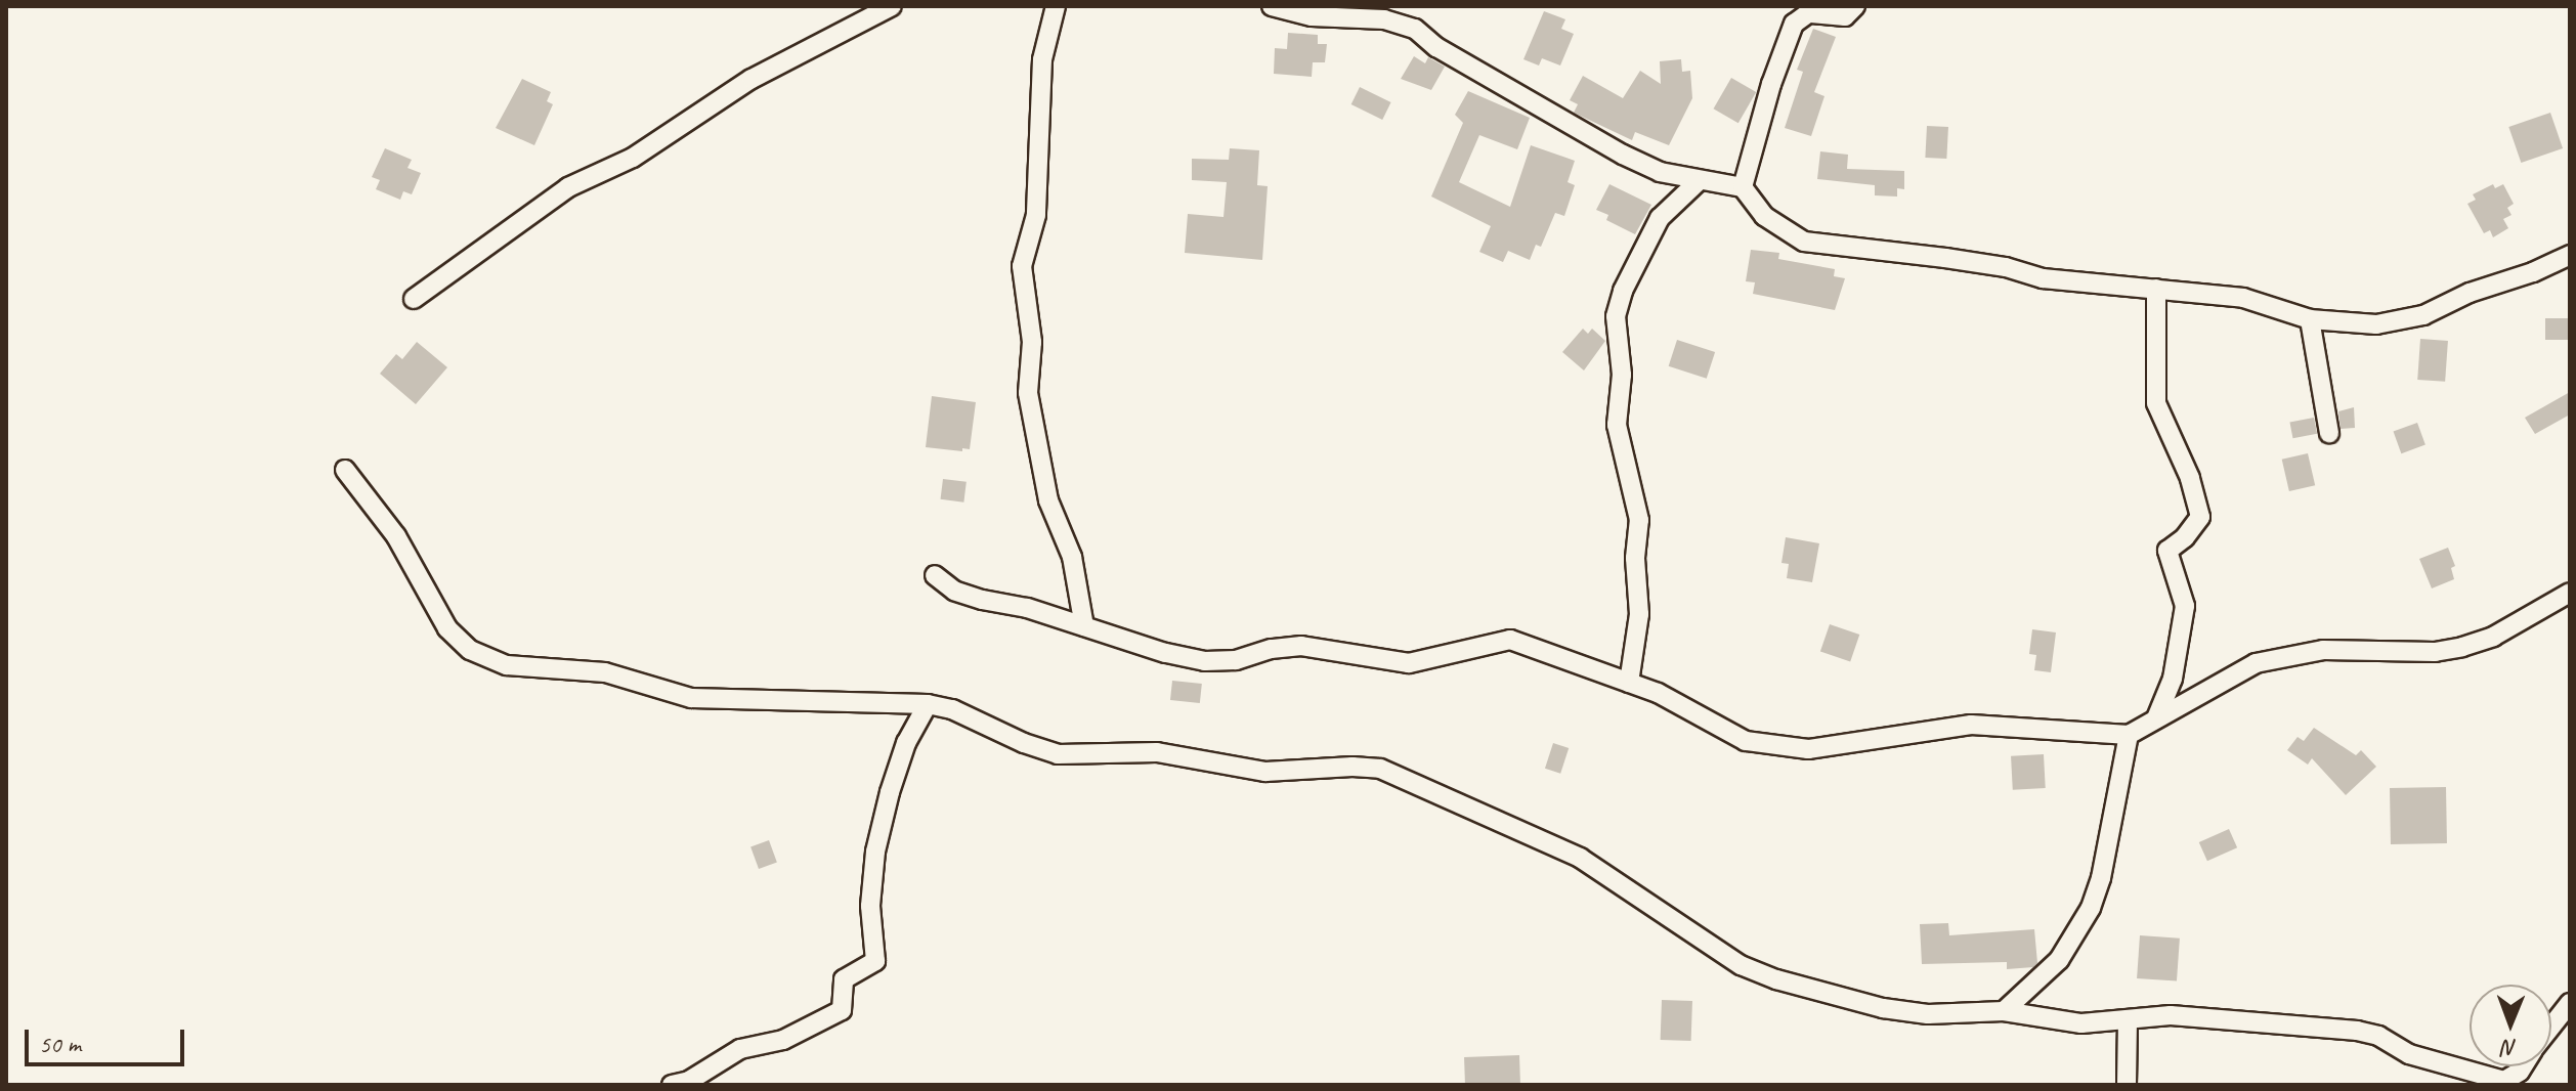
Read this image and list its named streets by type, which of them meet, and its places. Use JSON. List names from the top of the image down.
{
  "scale_bar": "50 m",
  "north": "bottom"
}
